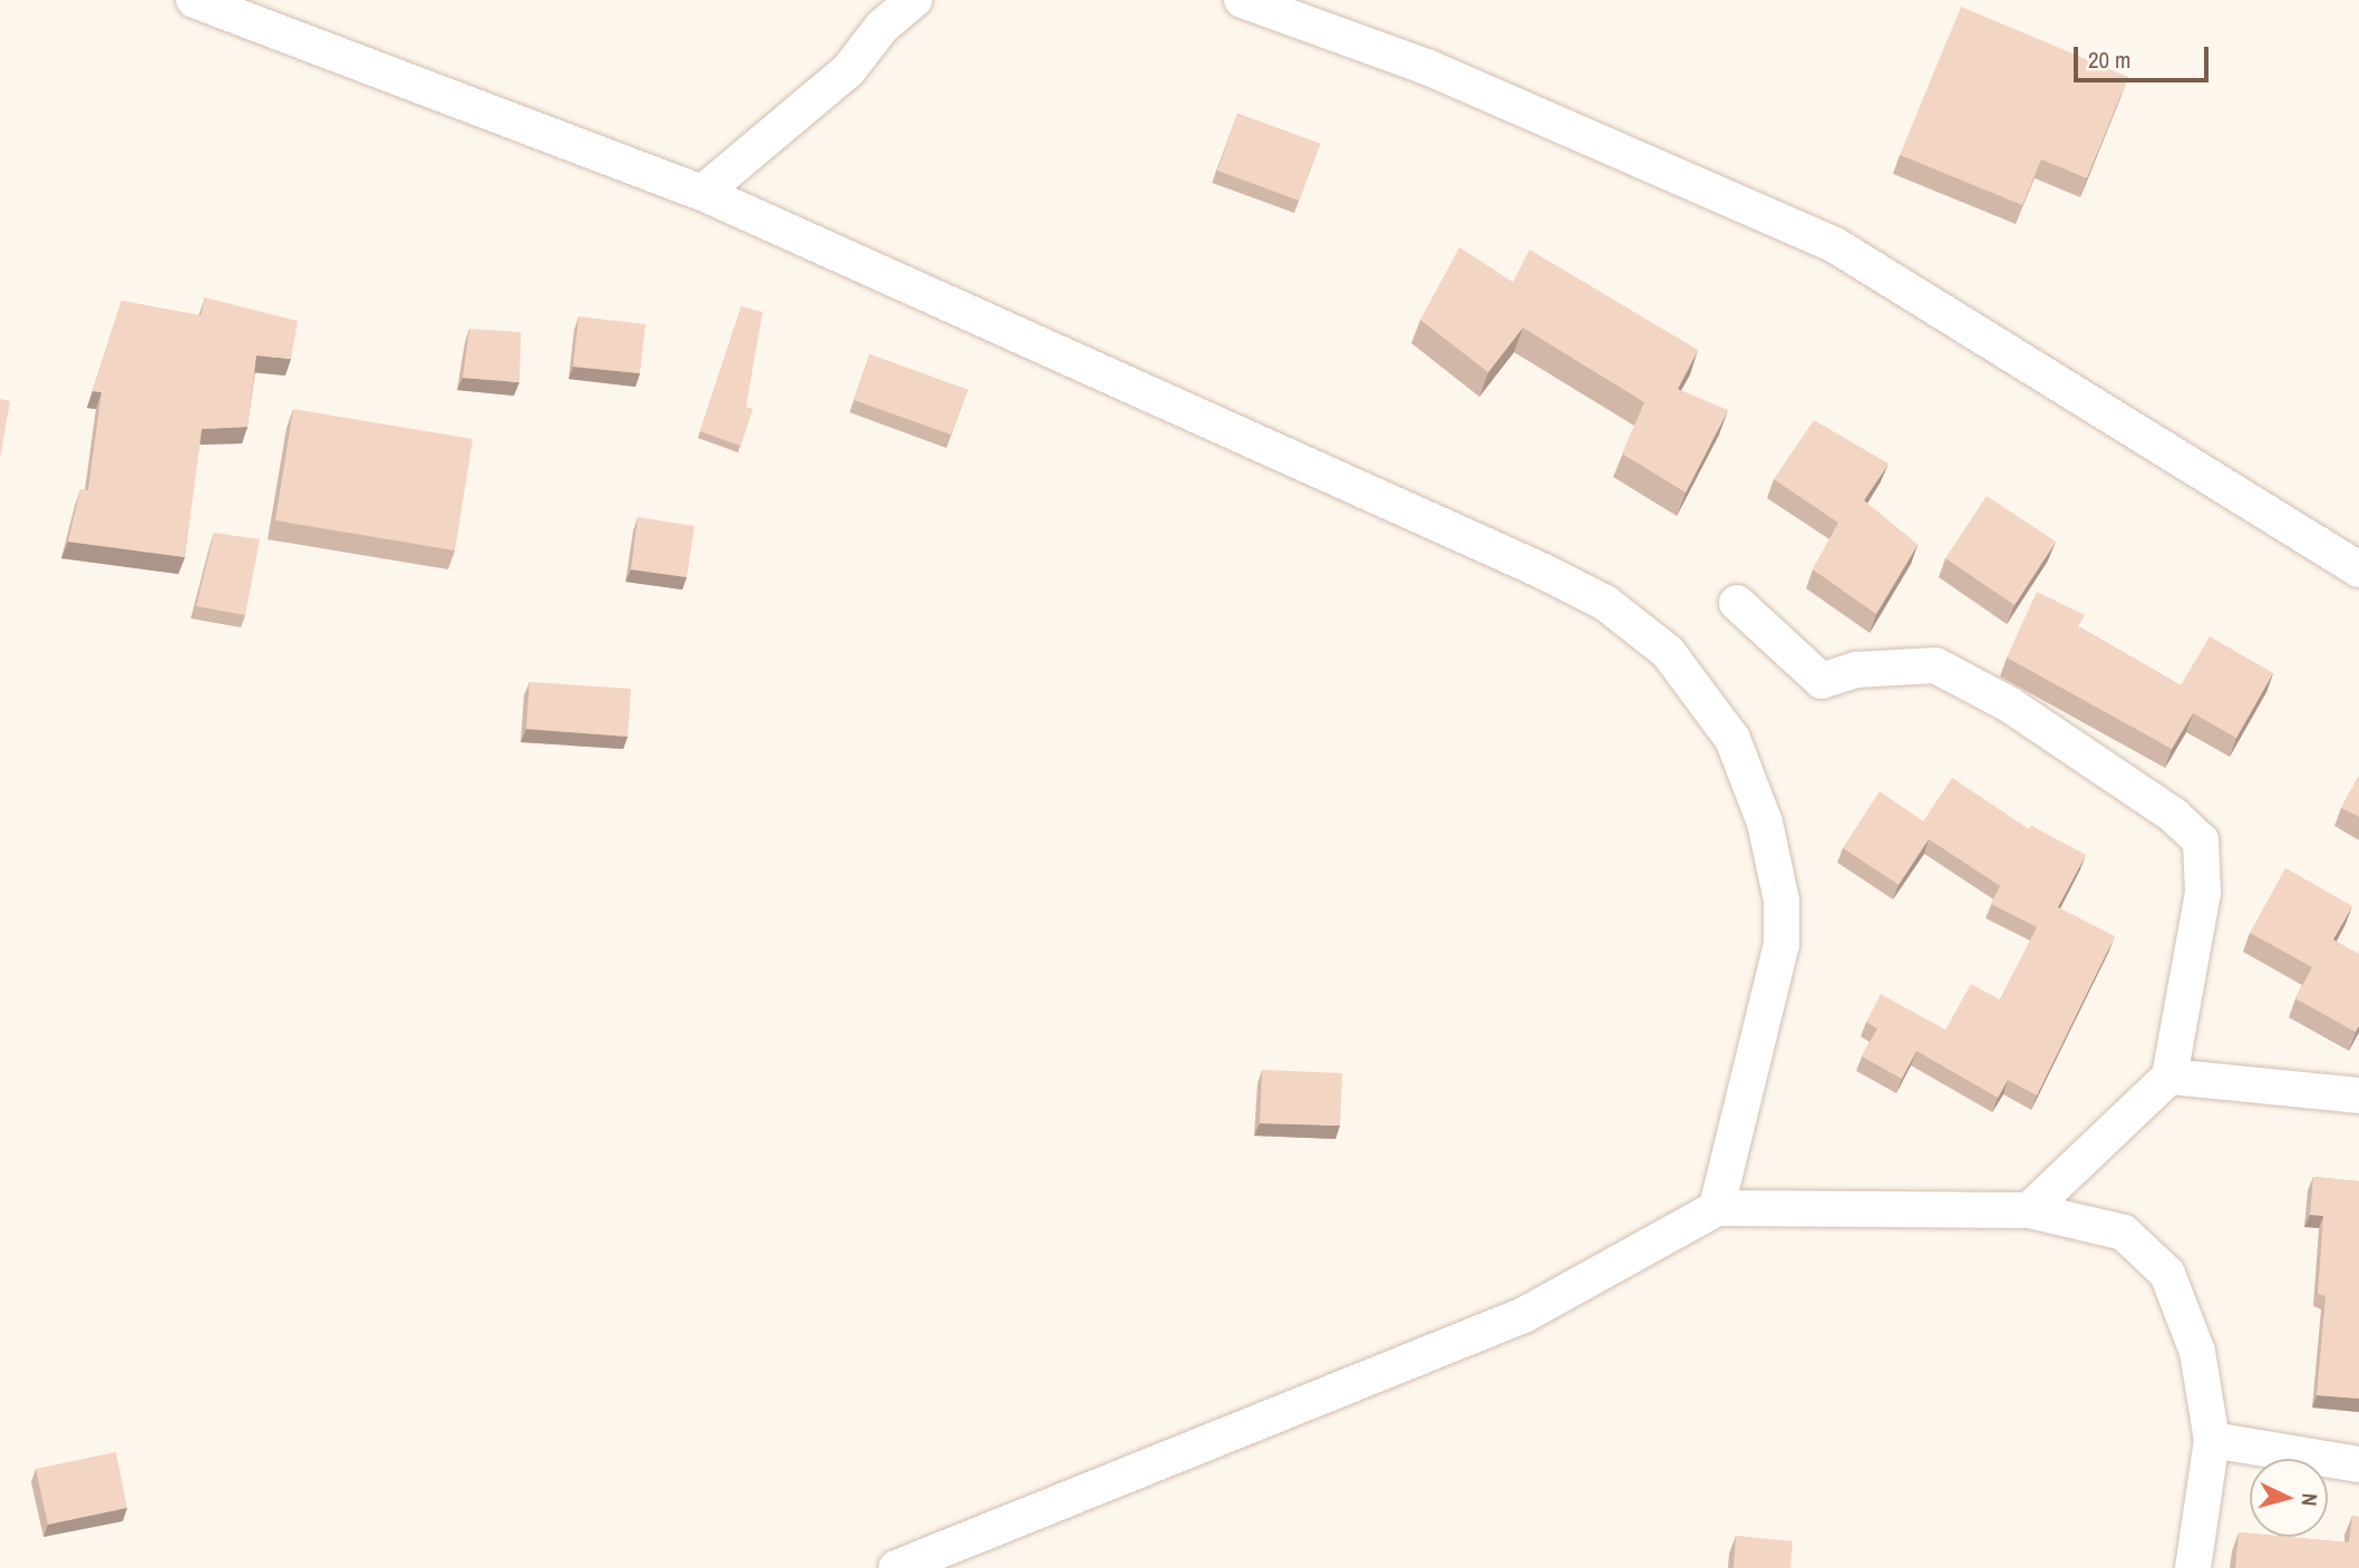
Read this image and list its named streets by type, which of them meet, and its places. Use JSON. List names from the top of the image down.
{
  "scale_bar": "20 m",
  "north": "right"
}
